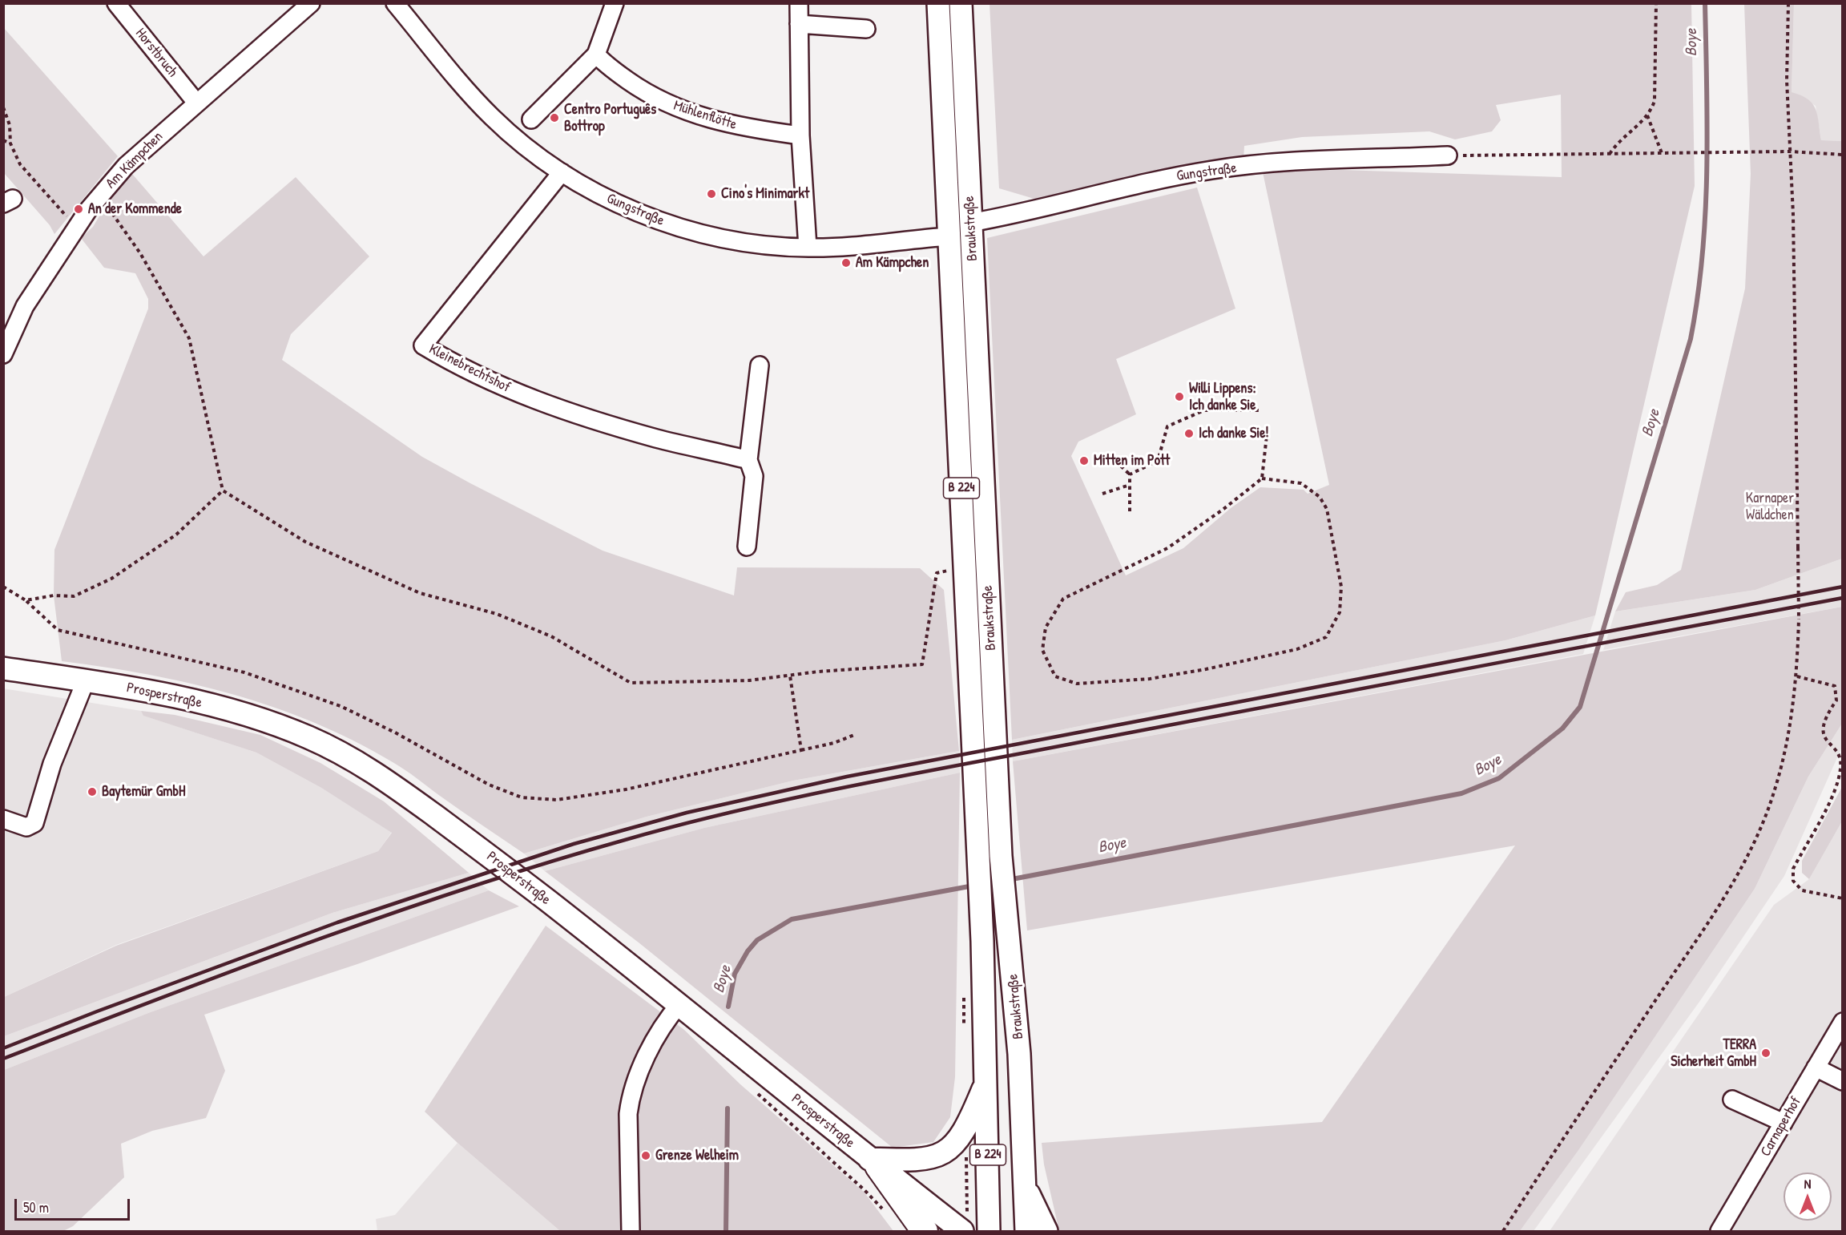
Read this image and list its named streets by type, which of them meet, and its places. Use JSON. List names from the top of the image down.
{
  "streets": {
    "main road": ["Braukstraße", "B 224", "Prosperstraße"],
    "street": [
      "Horstbruch",
      "Mühlenflötte",
      "Am Kämpchen",
      "Gungstraße",
      "Kleinebrechtshof",
      "Carnaperhof"
    ]
  },
  "crossings": [
    ["Horstbruch", "Am Kämpchen"],
    ["Gungstraße", "Braukstraße"],
    ["Gungstraße", "Kleinebrechtshof"]
  ],
  "water": ["Boye"],
  "parks": ["Karnaper Wäldchen"],
  "places": [
    "Centro Português Bottrop",
    "Cino's Minimarkt",
    "An der Kommende",
    "Am Kämpchen",
    "Willi Lippens: Ich danke Sie",
    "Ich danke Sie!",
    "Mitten im Pott",
    "Baytemür GmbH",
    "TERRA Sicherheit GmbH",
    "Grenze Welheim"
  ],
  "scale_bar": "50 m",
  "north": "top"
}
